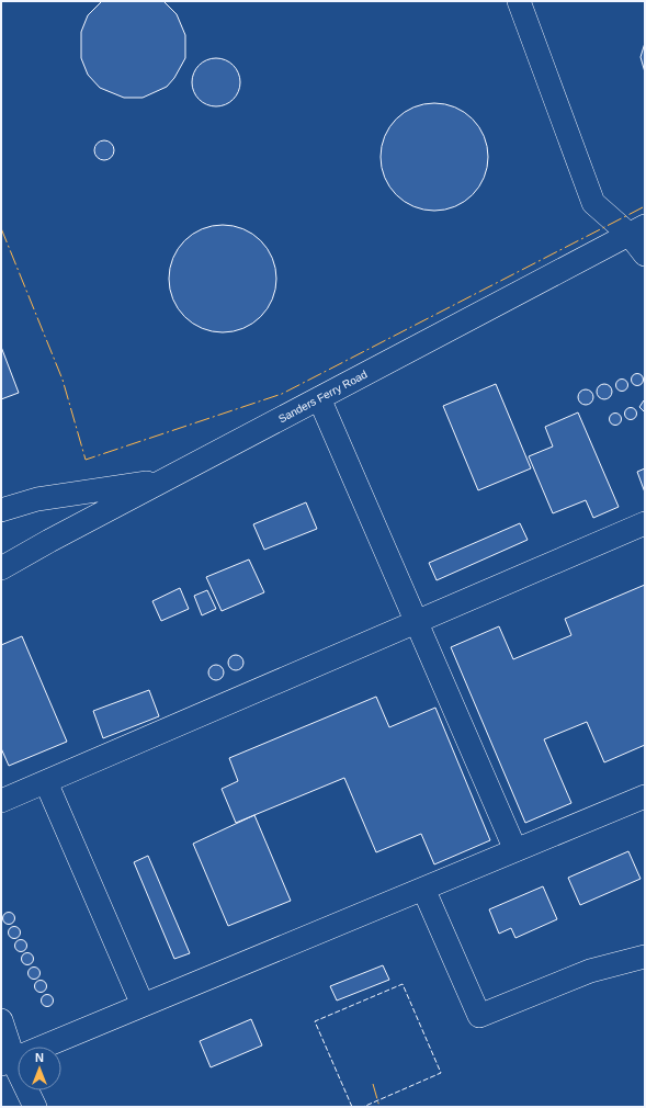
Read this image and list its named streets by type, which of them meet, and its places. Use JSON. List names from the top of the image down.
{
  "streets": {
    "street": ["Sanders Ferry Road"]
  },
  "north": "top"
}
